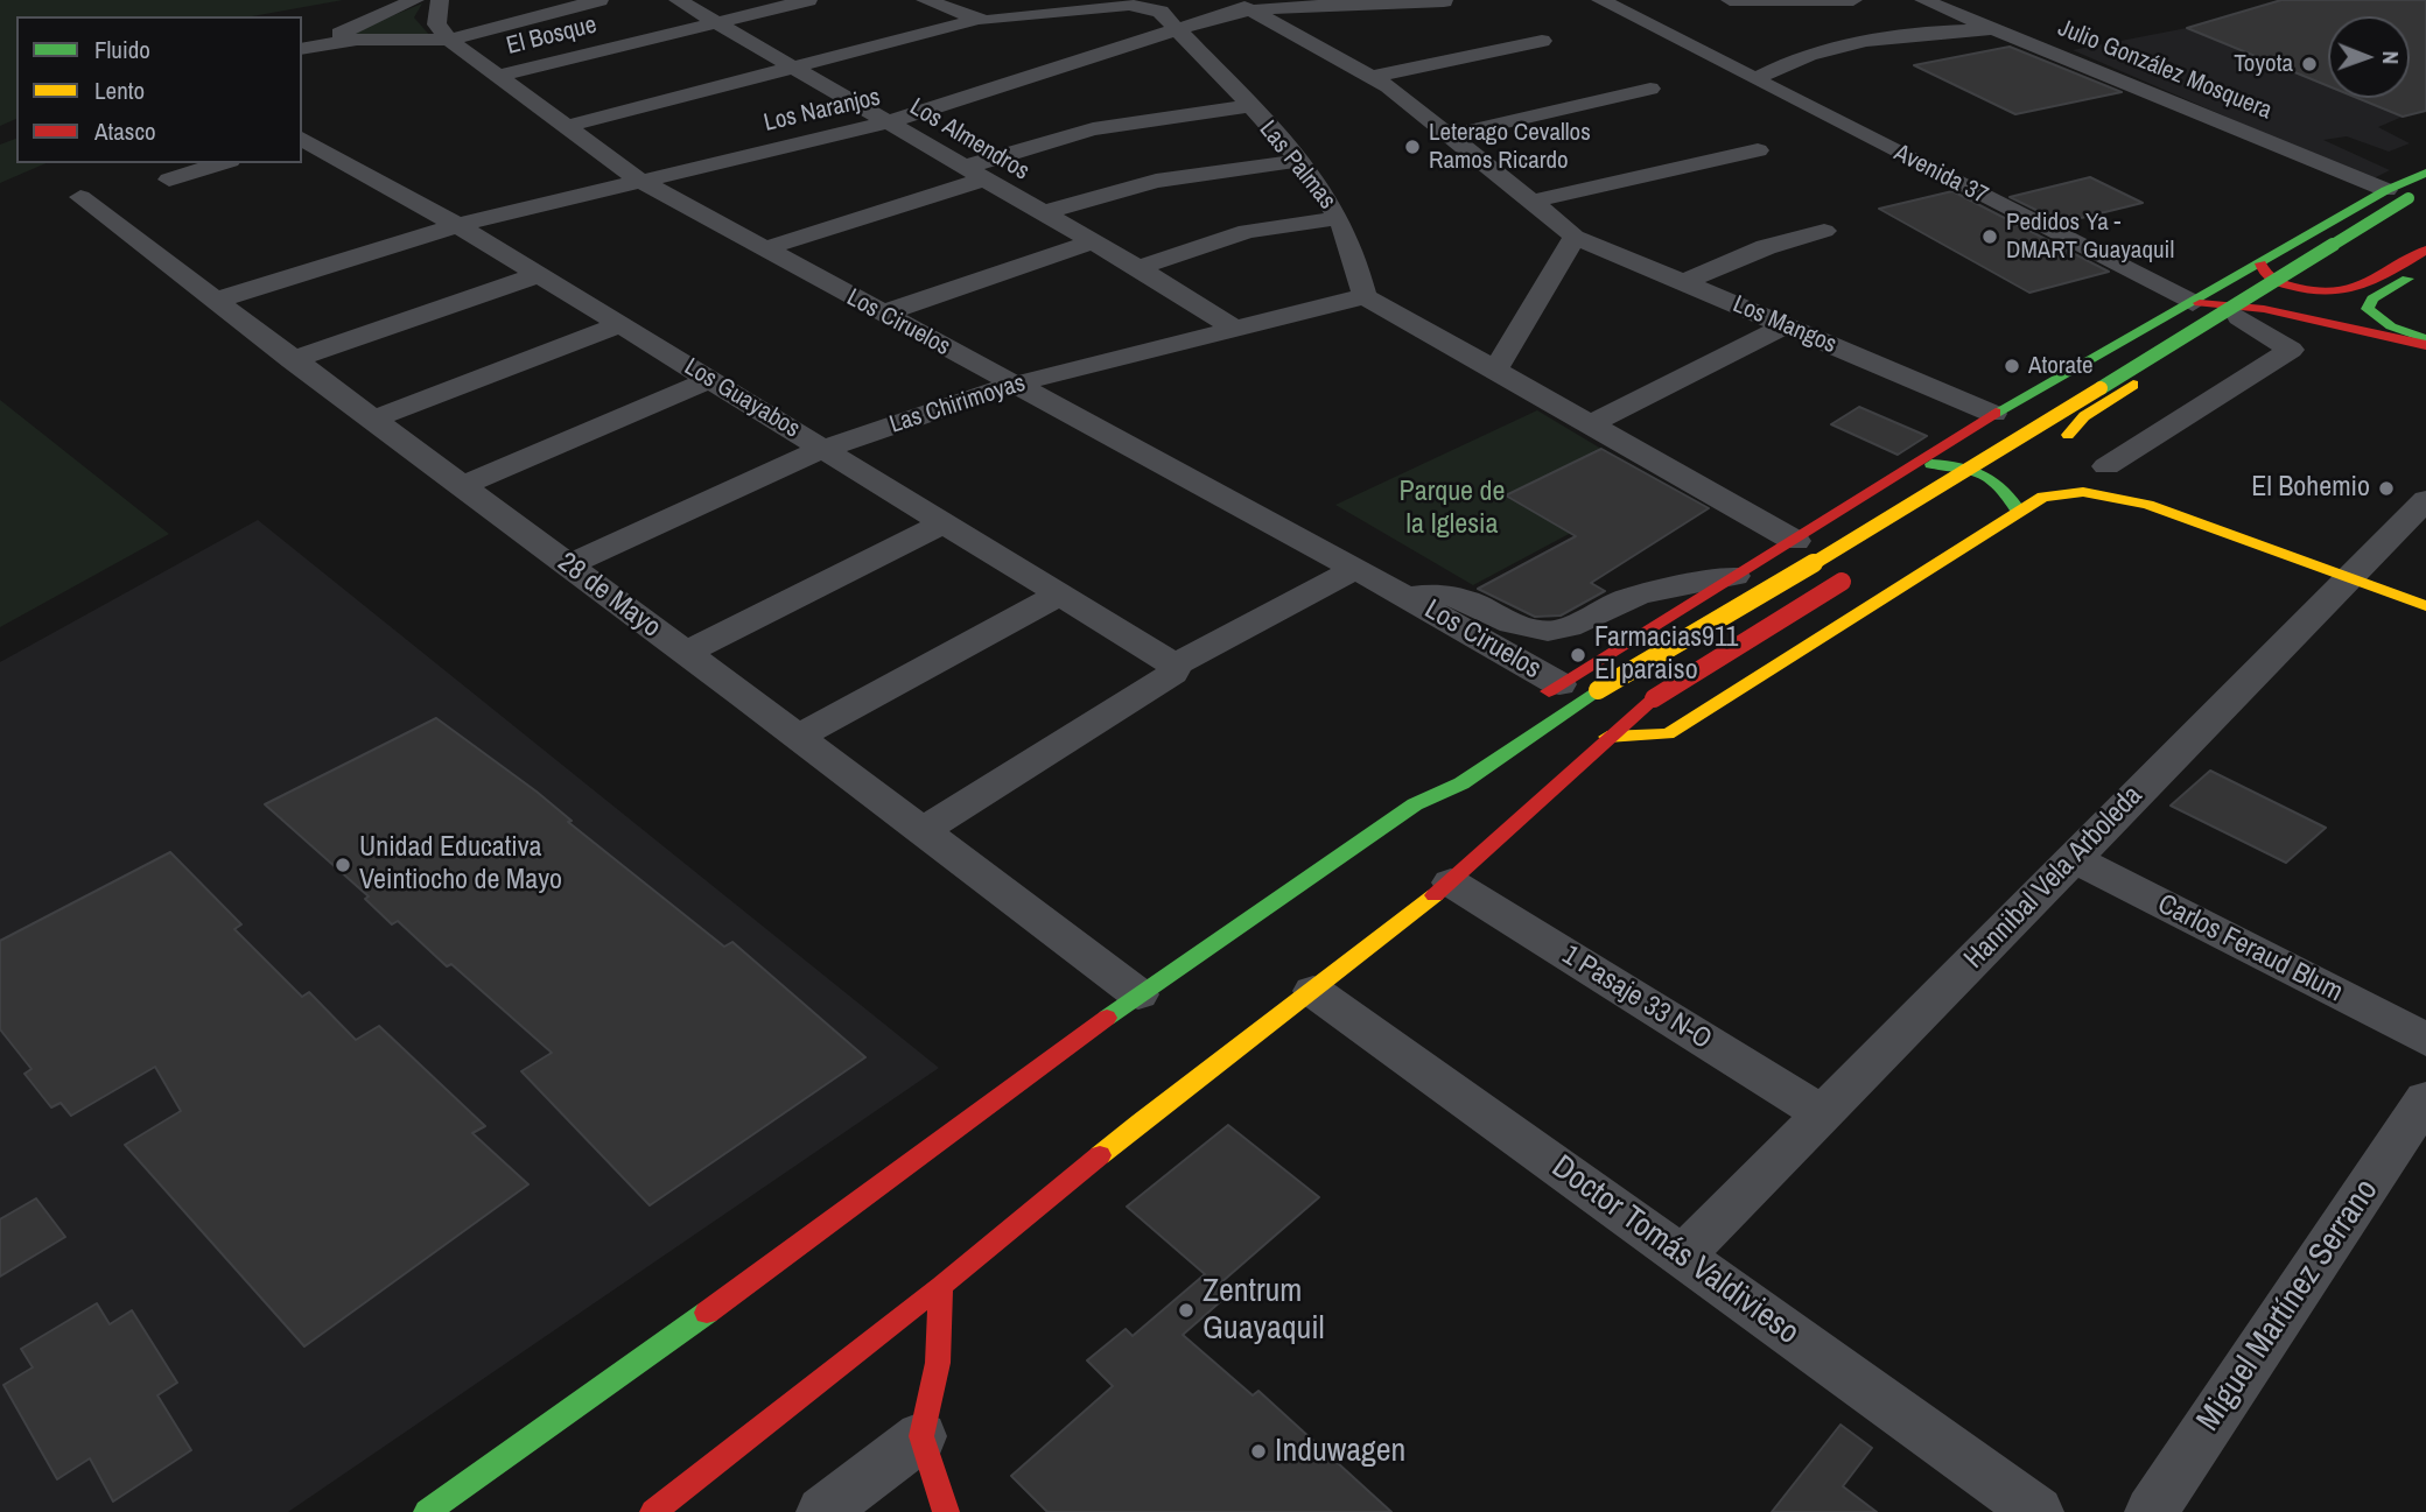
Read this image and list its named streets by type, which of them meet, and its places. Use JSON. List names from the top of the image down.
{
  "streets": {
    "street": [
      "El Bosque",
      "Julio González Mosquera",
      "Los Naranjos",
      "Los Almendros",
      "Las Palmas",
      "Avenida 37",
      "Los Ciruelos",
      "Los Mangos",
      "Los Guayabos",
      "Las Chirimoyas",
      "28 de Mayo",
      "Hannibal Vela Arboleda",
      "Carlos Feraud Blum",
      "1 Pasaje 33 N-O",
      "Doctor Tomás Valdivieso",
      "Miguel Martínez Serrano"
    ]
  },
  "crossings": [
    ["El Bosque", "Los Almendros"],
    ["El Bosque", "Los Ciruelos"],
    ["Los Naranjos", "Los Almendros"],
    ["Los Naranjos", "Las Palmas"],
    ["Los Naranjos", "Los Ciruelos"],
    ["Los Naranjos", "Los Mangos"],
    ["Los Naranjos", "Los Guayabos"],
    ["Los Naranjos", "28 de Mayo"],
    ["Los Almendros", "Las Chirimoyas"],
    ["Las Palmas", "Las Chirimoyas"],
    ["Los Ciruelos", "Las Chirimoyas"],
    ["Los Guayabos", "Las Chirimoyas"],
    ["Las Chirimoyas", "28 de Mayo"],
    ["Hannibal Vela Arboleda", "Carlos Feraud Blum"],
    ["Hannibal Vela Arboleda", "1 Pasaje 33 N-O"],
    ["Hannibal Vela Arboleda", "Doctor Tomás Valdivieso"]
  ],
  "parks": ["Parque de la Iglesia"],
  "places": [
    "Toyota",
    "Leterago Cevallos Ramos Ricardo",
    "Pedidos Ya - DMART Guayaquil",
    "Atorate",
    "El Bohemio",
    "Farmacias911 El paraiso",
    "Unidad Educativa Veintiocho de Mayo",
    "Zentrum Guayaquil",
    "Induwagen"
  ],
  "legend": ["Fluido", "Lento", "Atasco"],
  "north": "right"
}
